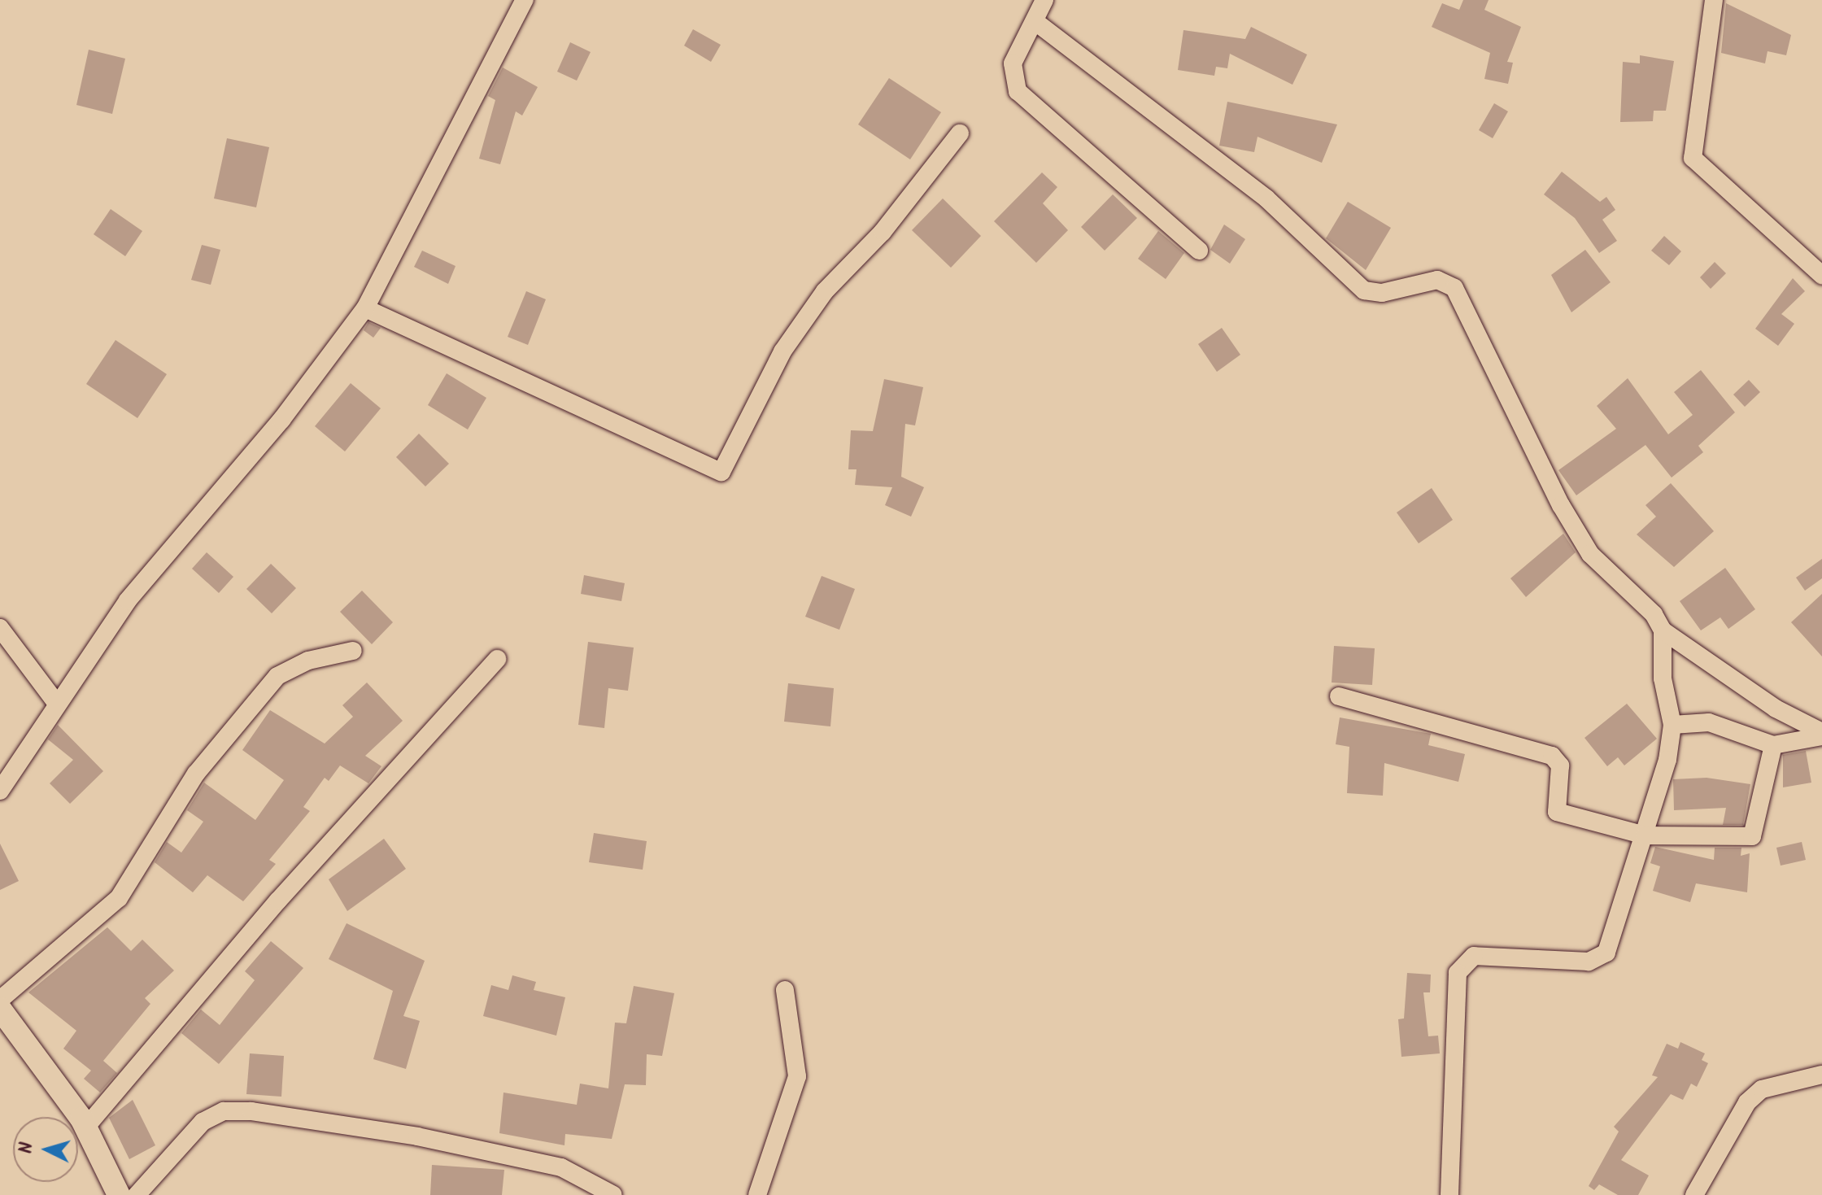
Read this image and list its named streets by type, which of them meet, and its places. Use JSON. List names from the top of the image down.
{
  "north": "left"
}
